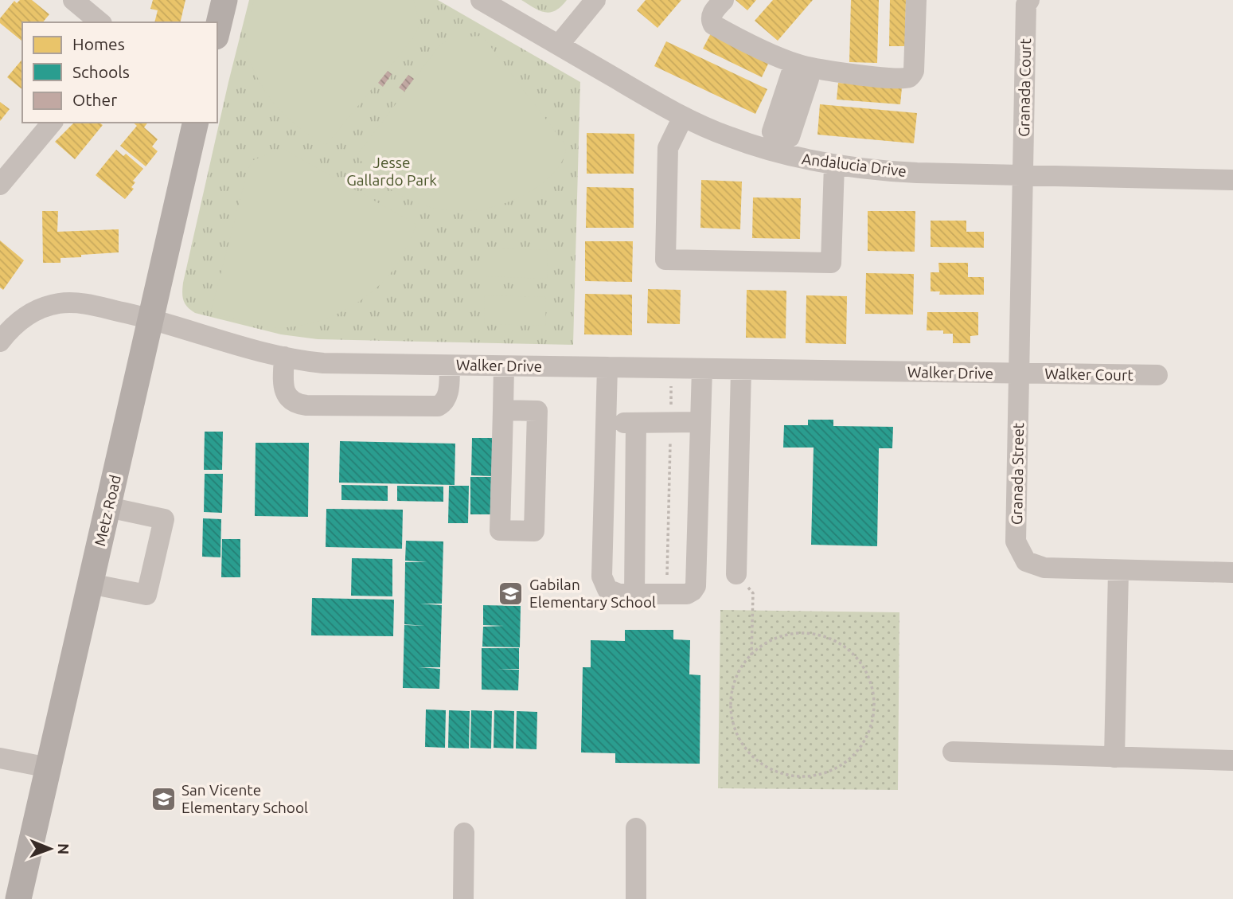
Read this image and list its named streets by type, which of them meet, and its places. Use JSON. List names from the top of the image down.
{
  "streets": {
    "main road": ["Metz Road"],
    "street": [
      "Granada Court",
      "Andalucia Drive",
      "Walker Drive",
      "Walker Court",
      "Granada Street"
    ]
  },
  "crossings": [
    ["Granada Court", "Andalucia Drive"],
    ["Granada Court", "Granada Street"],
    ["Andalucia Drive", "Granada Street"],
    ["Walker Drive", "Walker Court"],
    ["Walker Drive", "Granada Street"],
    ["Walker Drive", "Metz Road"],
    ["Walker Court", "Granada Street"]
  ],
  "parks": ["Jesse Gallardo Park"],
  "places": {
    "school or university": ["Gabilan Elementary School", "San Vicente Elementary School"]
  },
  "legend": ["Homes", "Schools", "Other"],
  "north": "right"
}
